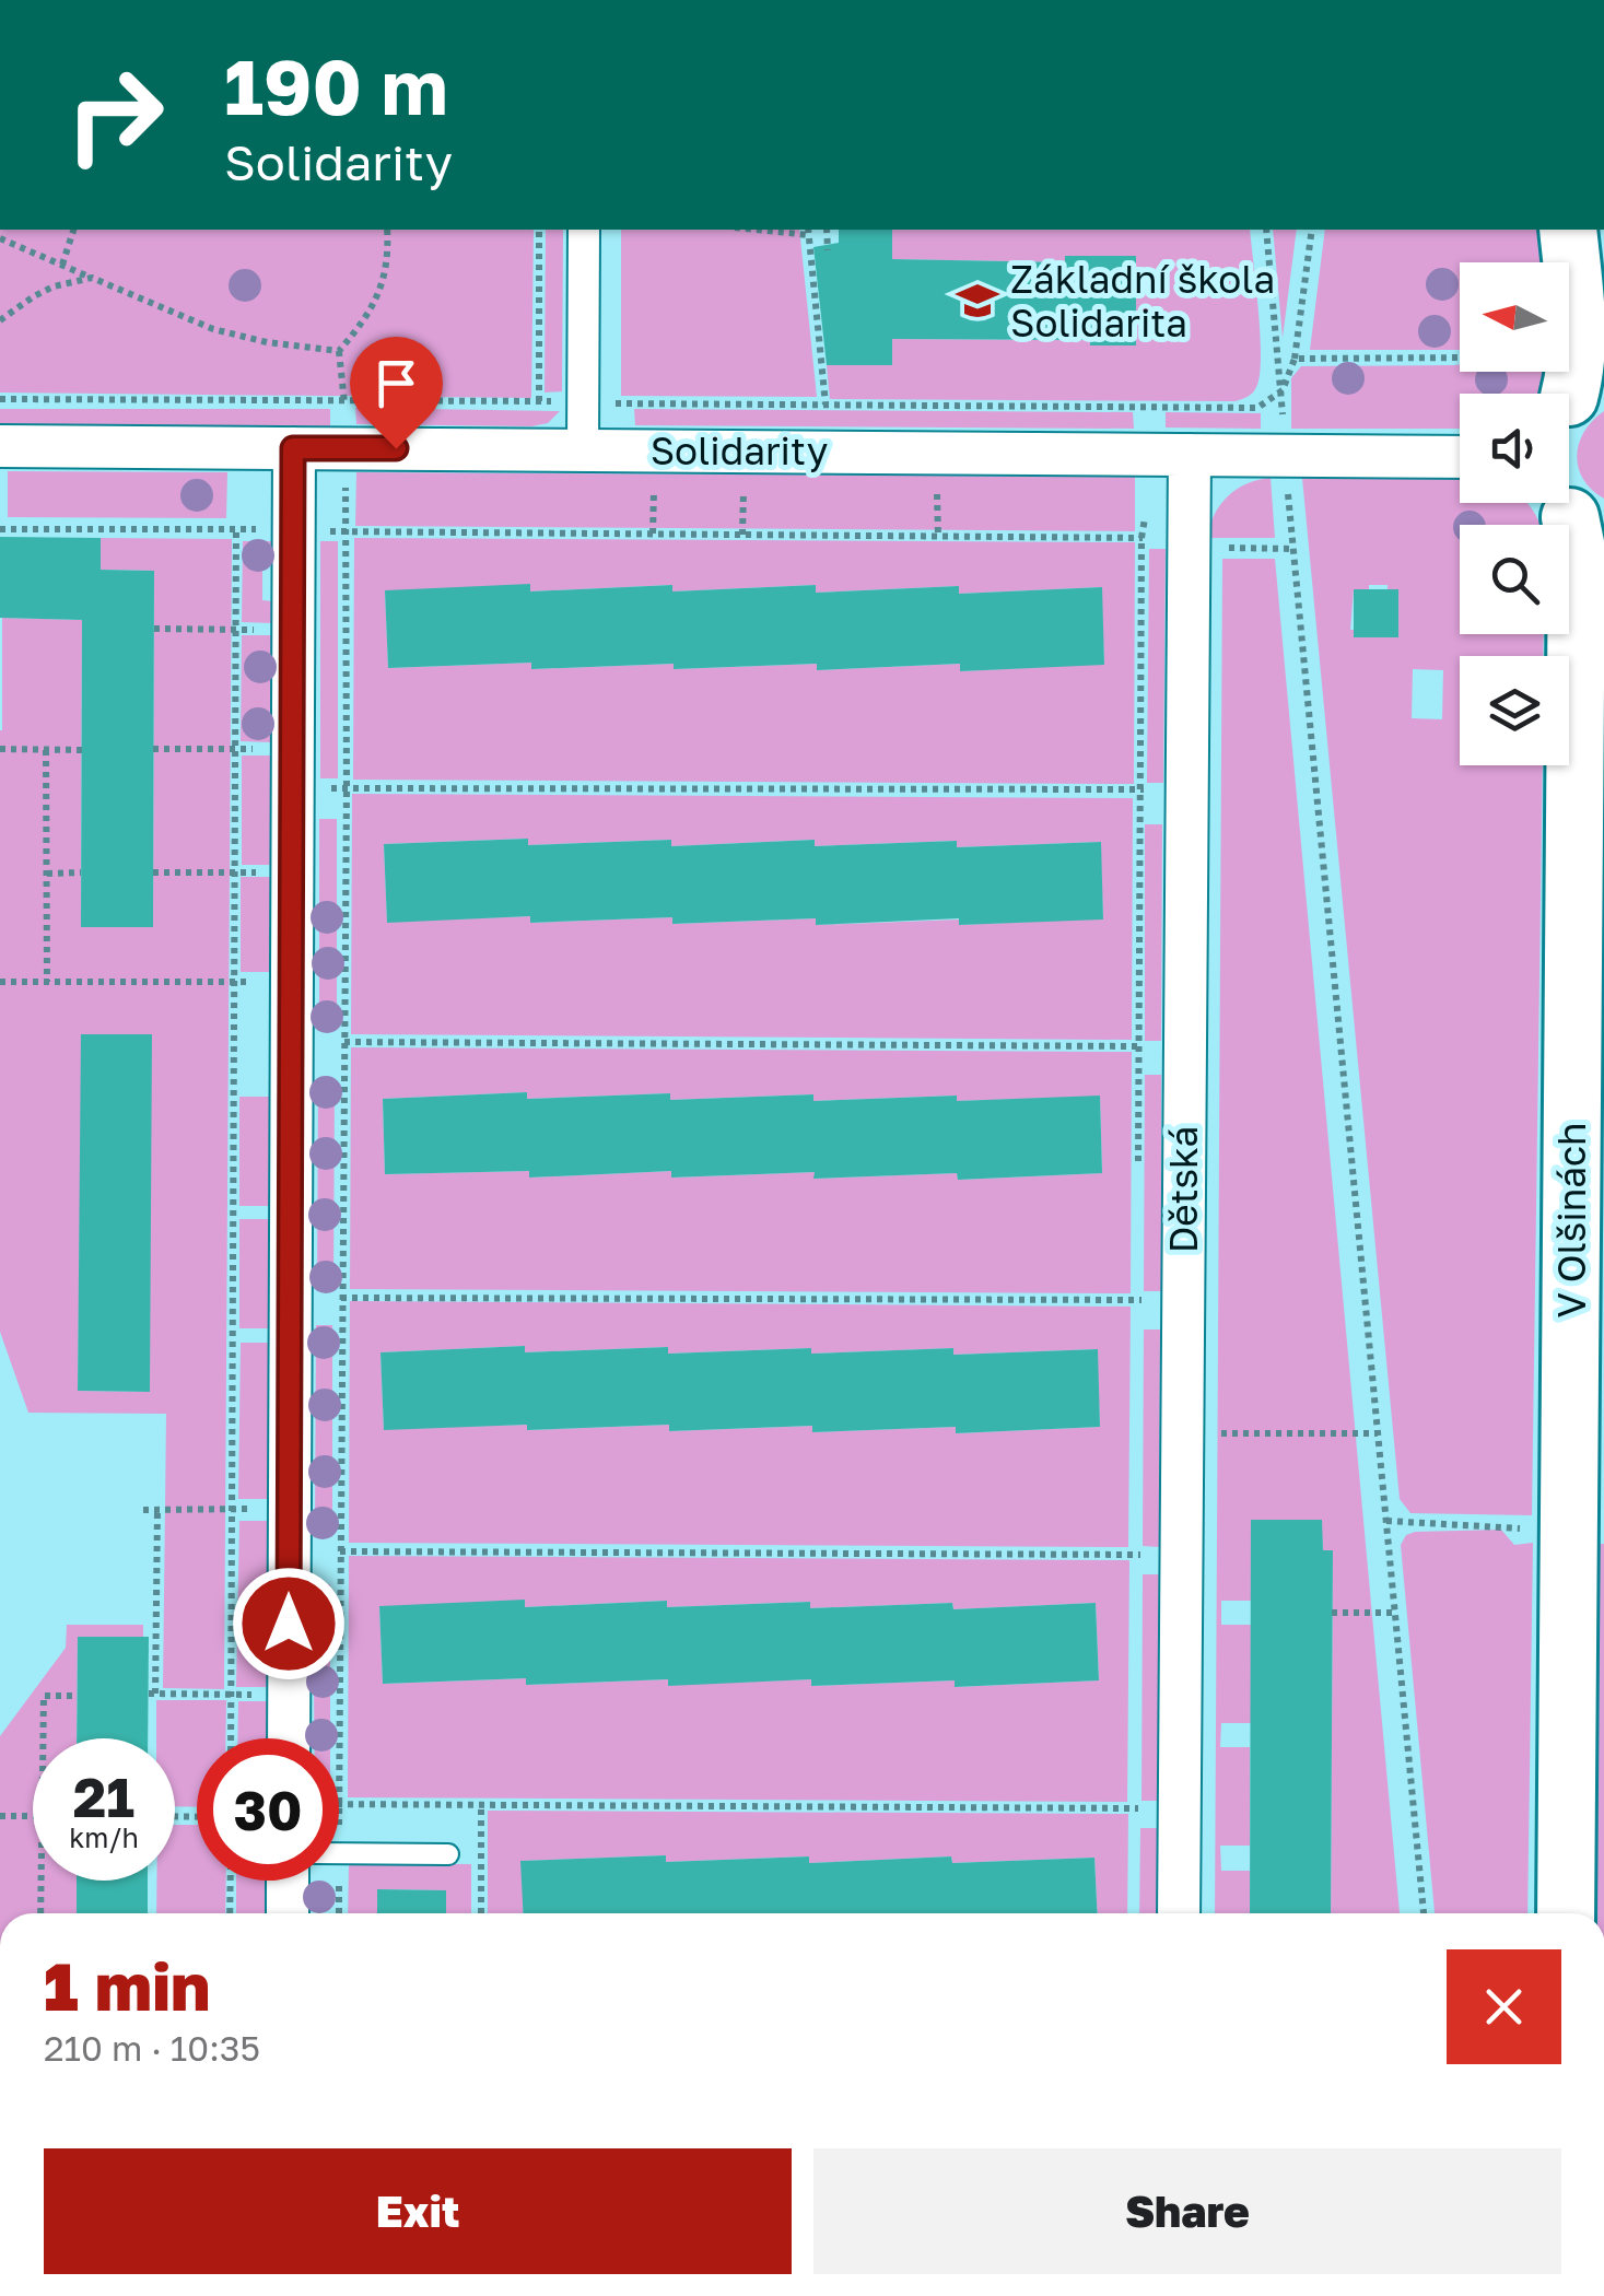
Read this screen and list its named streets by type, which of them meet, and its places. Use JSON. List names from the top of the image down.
{
  "streets": {
    "main road": ["V Olšinách"],
    "street": ["Solidarity", "Dětská"]
  },
  "crossings": [
    ["Solidarity", "Dětská"]
  ],
  "places": {
    "school or university": ["Základní škola Solidarita"]
  },
  "north": "left",
  "page": {
    "turn": ["190 m", "Solidarity"],
    "speed": "21 km/h",
    "limit": "30",
    "heading": ["1 min", "210 m · 10:35"],
    "buttons": ["Exit", "Share"]
  }
}
